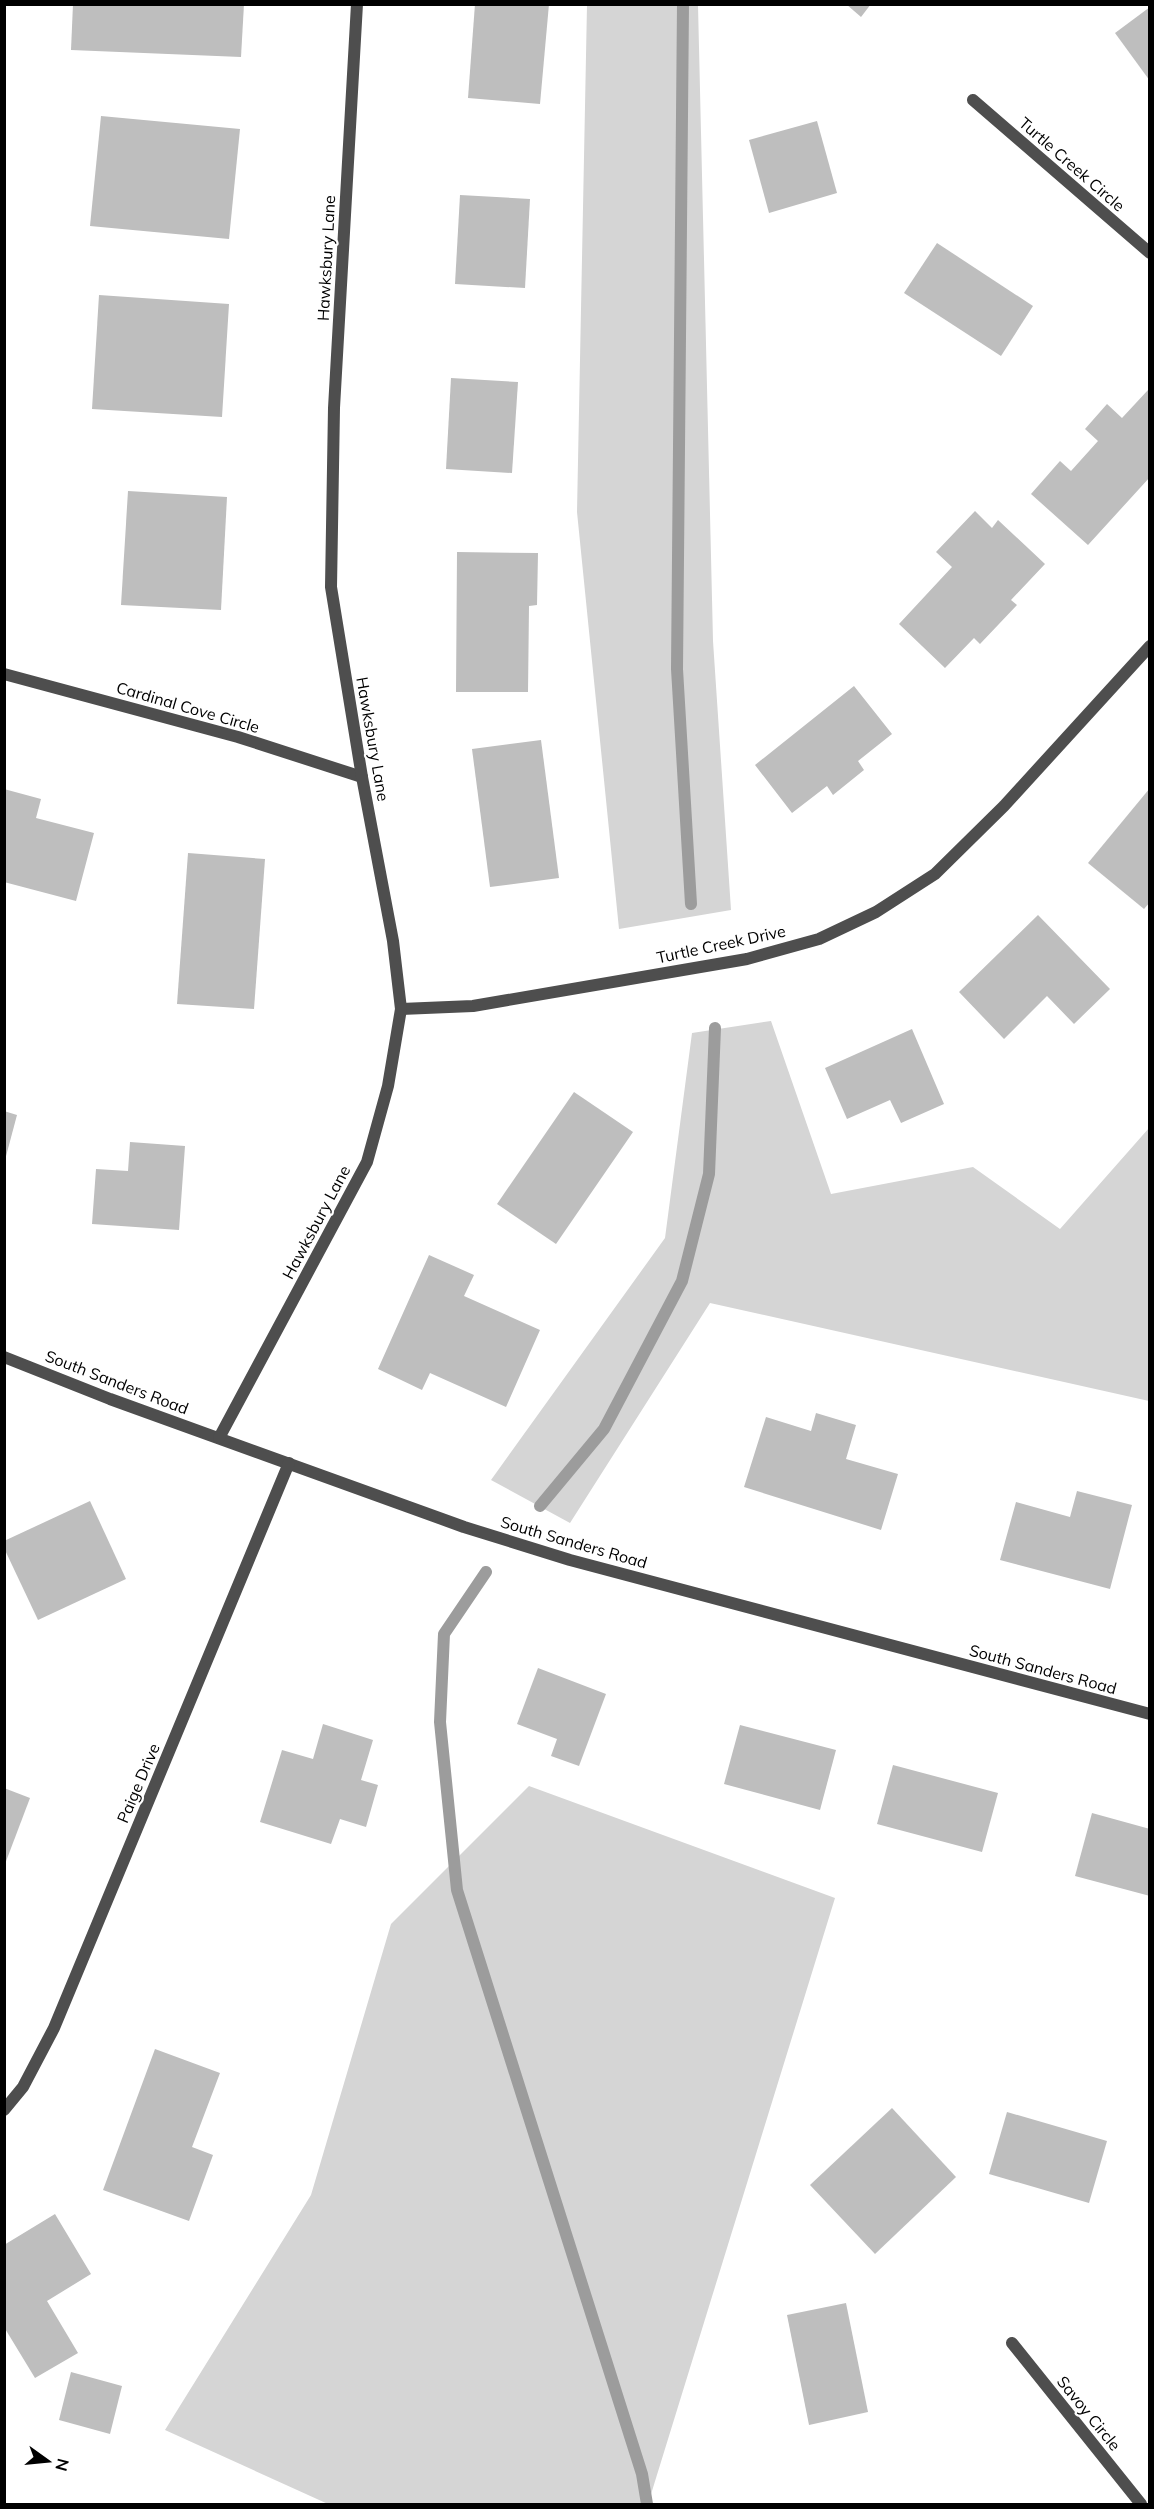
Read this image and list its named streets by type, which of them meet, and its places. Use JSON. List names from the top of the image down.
{
  "streets": {
    "street": [
      "Turtle Creek Circle",
      "Hawksbury Lane",
      "Cardinal Cove Circle",
      "Turtle Creek Drive",
      "South Sanders Road",
      "Paige Drive",
      "Savoy Circle"
    ]
  },
  "crossings": [
    ["Hawksbury Lane", "Cardinal Cove Circle"],
    ["Hawksbury Lane", "Turtle Creek Drive"],
    ["Hawksbury Lane", "South Sanders Road"],
    ["South Sanders Road", "Paige Drive"]
  ],
  "north": "right"
}
